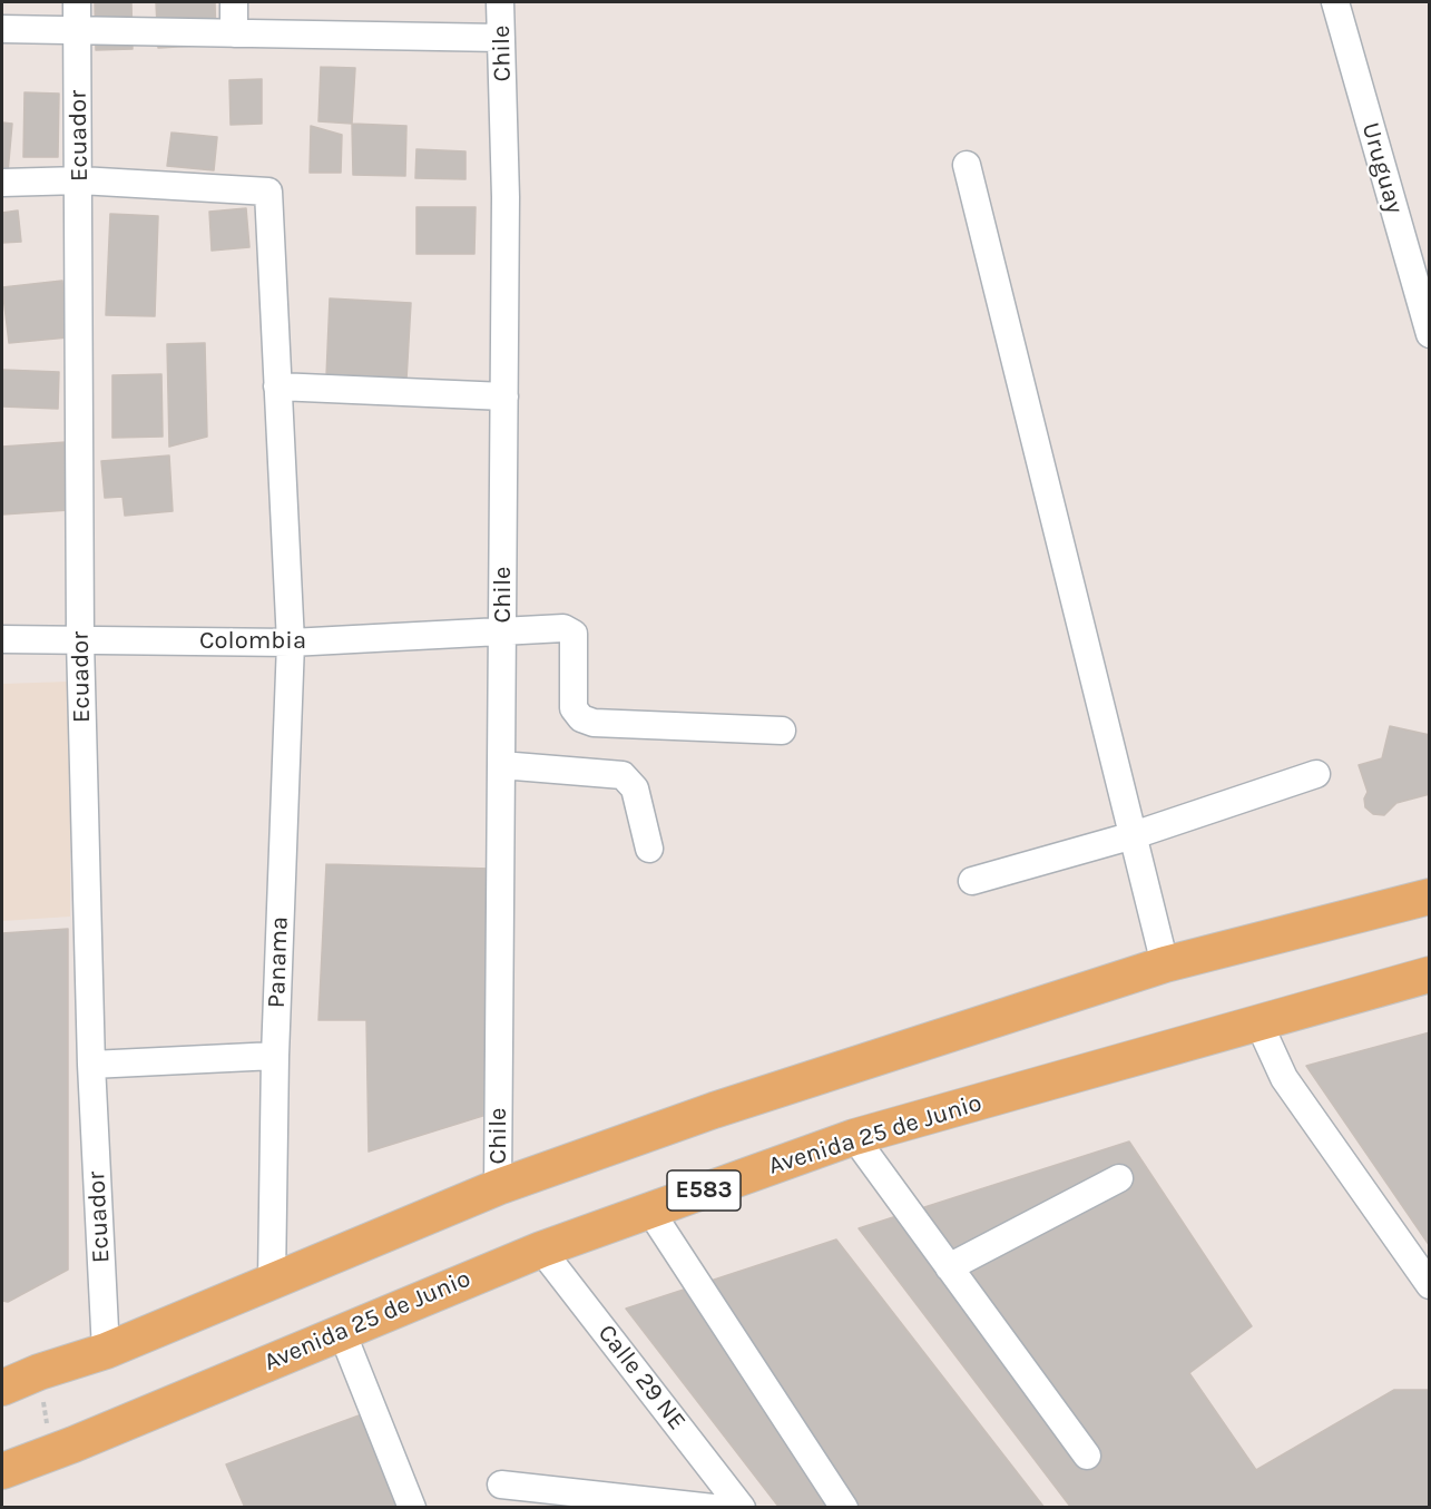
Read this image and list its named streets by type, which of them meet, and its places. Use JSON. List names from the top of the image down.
{
  "streets": {
    "main road": ["Avenida 25 de Junio", "E583"],
    "street": [
      "Chile",
      "Ecuador",
      "Uruguay",
      "Colombia",
      "Panama",
      "Calle 29 NE"
    ]
  },
  "crossings": [
    ["Chile", "Colombia"],
    ["Ecuador", "Colombia"],
    ["Ecuador", "Panama"],
    ["Colombia", "Panama"],
    ["Avenida 25 de Junio", "Calle 29 NE"]
  ]
}
